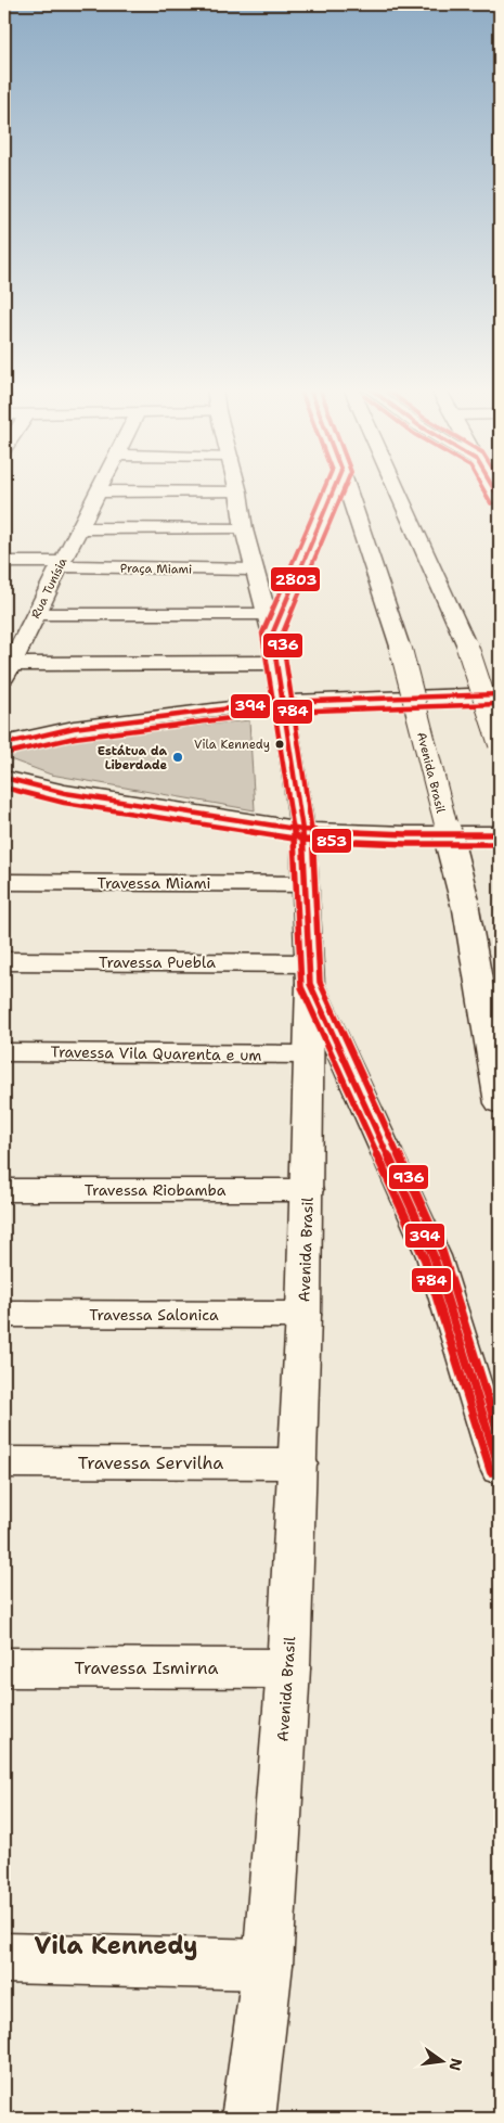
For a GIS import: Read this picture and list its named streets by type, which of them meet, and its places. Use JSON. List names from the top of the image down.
{
  "streets": {
    "main road": [
      "Praça Miami",
      "Rua Tunísia",
      "Avenida Brasil",
      "Travessa Miami",
      "Travessa Puebla",
      "Travessa Vila Quarenta e um",
      "Travessa Riobamba",
      "Travessa Salonica",
      "Travessa Servilha",
      "Travessa Ismirna"
    ]
  },
  "crossings": [
    ["Praça Miami", "Rua Tunísia"],
    ["Praça Miami", "Avenida Brasil"],
    ["Avenida Brasil", "Travessa Miami"],
    ["Avenida Brasil", "Travessa Puebla"],
    ["Avenida Brasil", "Travessa Vila Quarenta e um"],
    ["Avenida Brasil", "Travessa Riobamba"],
    ["Avenida Brasil", "Travessa Salonica"],
    ["Avenida Brasil", "Travessa Servilha"],
    ["Avenida Brasil", "Travessa Ismirna"]
  ],
  "districts": ["Vila Kennedy"],
  "places": ["Vila Kennedy", "Estátua da Liberdade"],
  "lines": [
    "transit line 936",
    "transit line 2803",
    "transit line 853",
    "transit line 394",
    "transit line 784"
  ],
  "north": "right"
}
